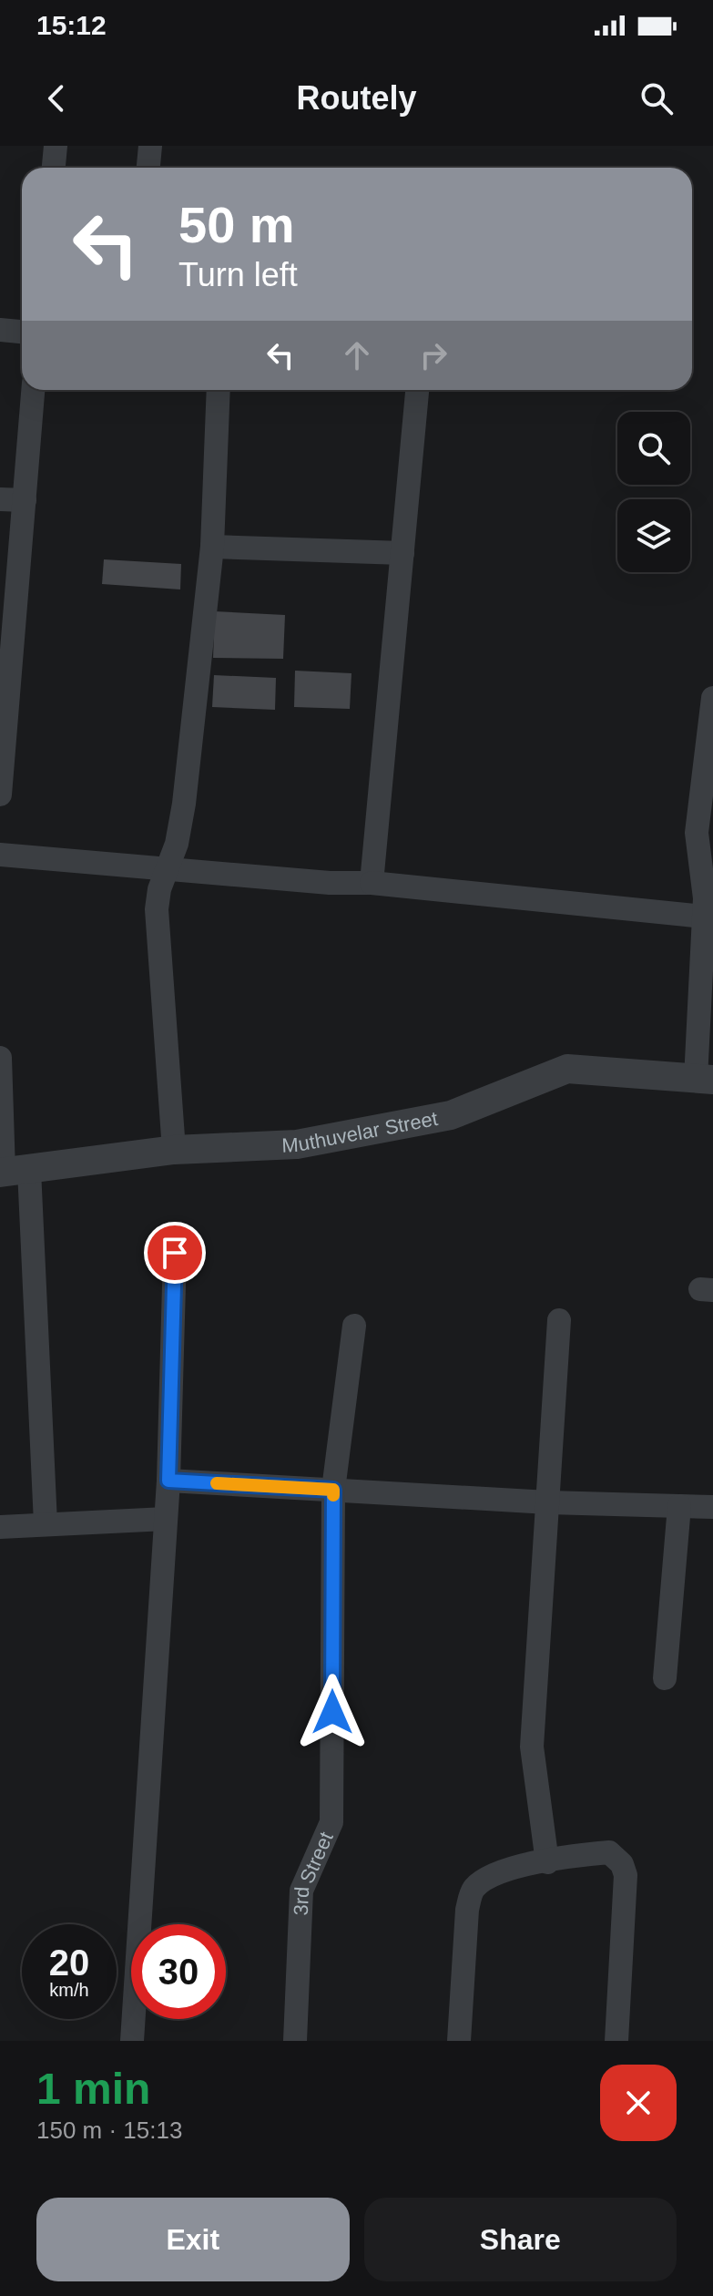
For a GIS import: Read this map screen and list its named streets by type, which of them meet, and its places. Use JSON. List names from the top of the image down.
{
  "streets": {
    "street": ["Muthuvelar Street", "3rd Street"]
  },
  "page": {
    "status": "15:12",
    "header": "Routely",
    "turn": ["50 m", "Turn left"],
    "speed": "20 km/h",
    "limit": "30",
    "heading": ["1 min", "150 m · 15:13"],
    "buttons": ["Exit", "Share"]
  }
}
